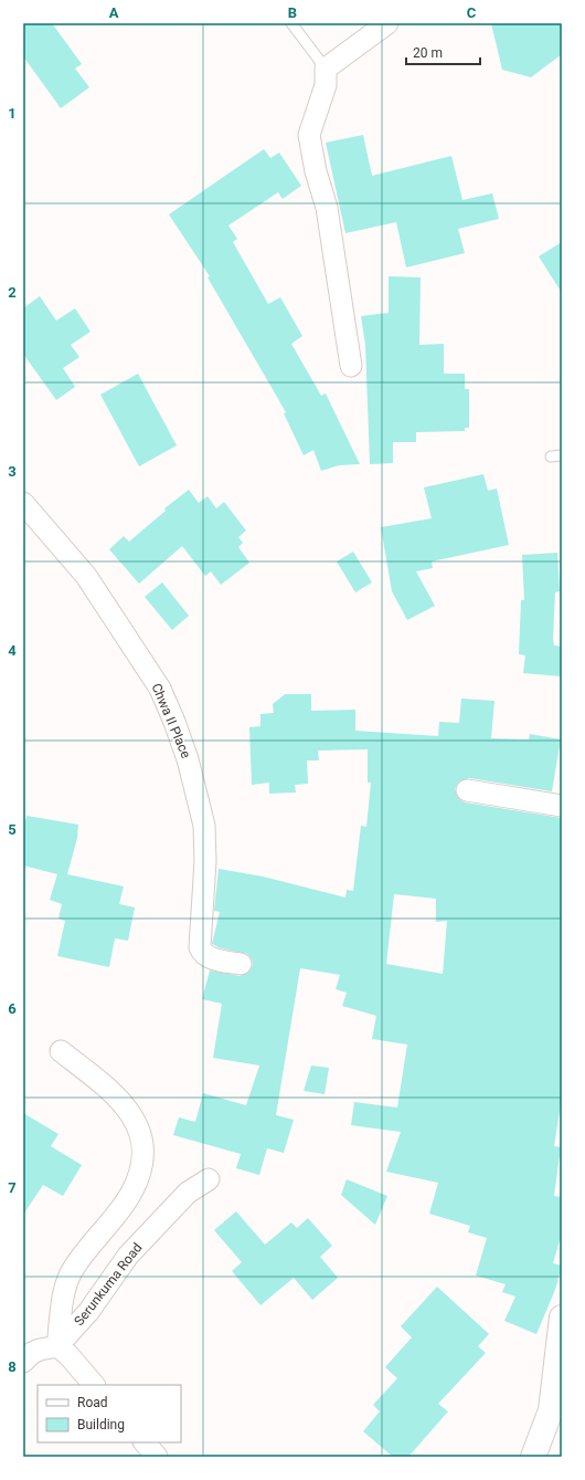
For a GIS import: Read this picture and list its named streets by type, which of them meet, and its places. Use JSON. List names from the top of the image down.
{
  "streets": {
    "street": ["Chwa II Place", "Serunkuma Road"]
  },
  "legend": ["Road", "Building"],
  "scale_bar": "20 m",
  "grid": {
    "columns": ["A", "B", "C"],
    "rows": [
      "1",
      "2",
      "3",
      "4",
      "5",
      "6",
      "7",
      "8"
    ]
  }
}
